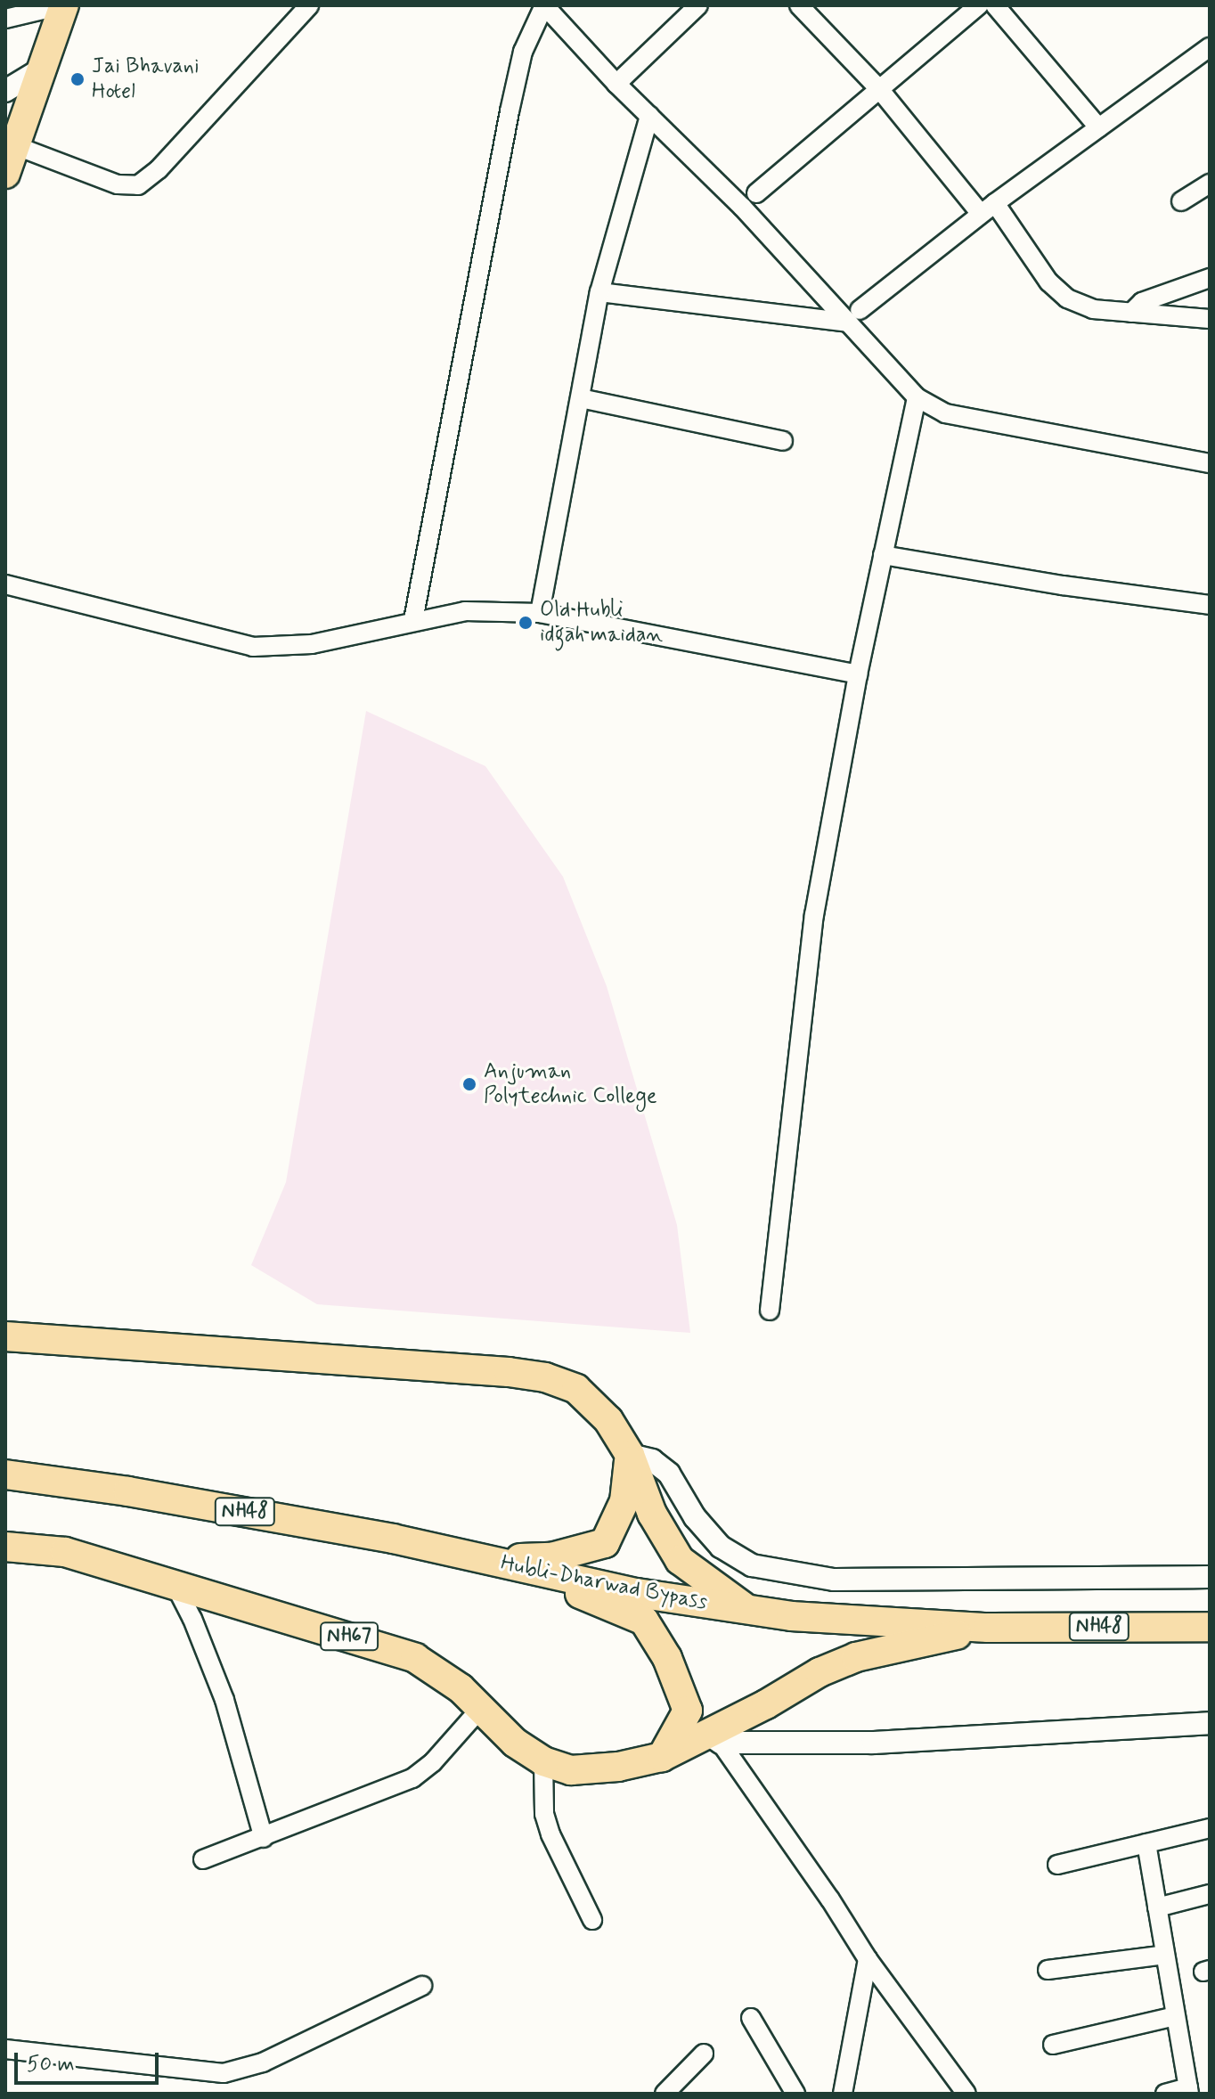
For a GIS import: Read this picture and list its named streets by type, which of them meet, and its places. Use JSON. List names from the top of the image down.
{
  "streets": {
    "highway": ["NH48", "Hubli-Dharwad Bypass", "NH67"]
  },
  "places": ["Jai Bhavani Hotel", "Old Hubli idgah maidan", "Anjuman Polytechnic College"],
  "scale_bar": "50 m"
}
